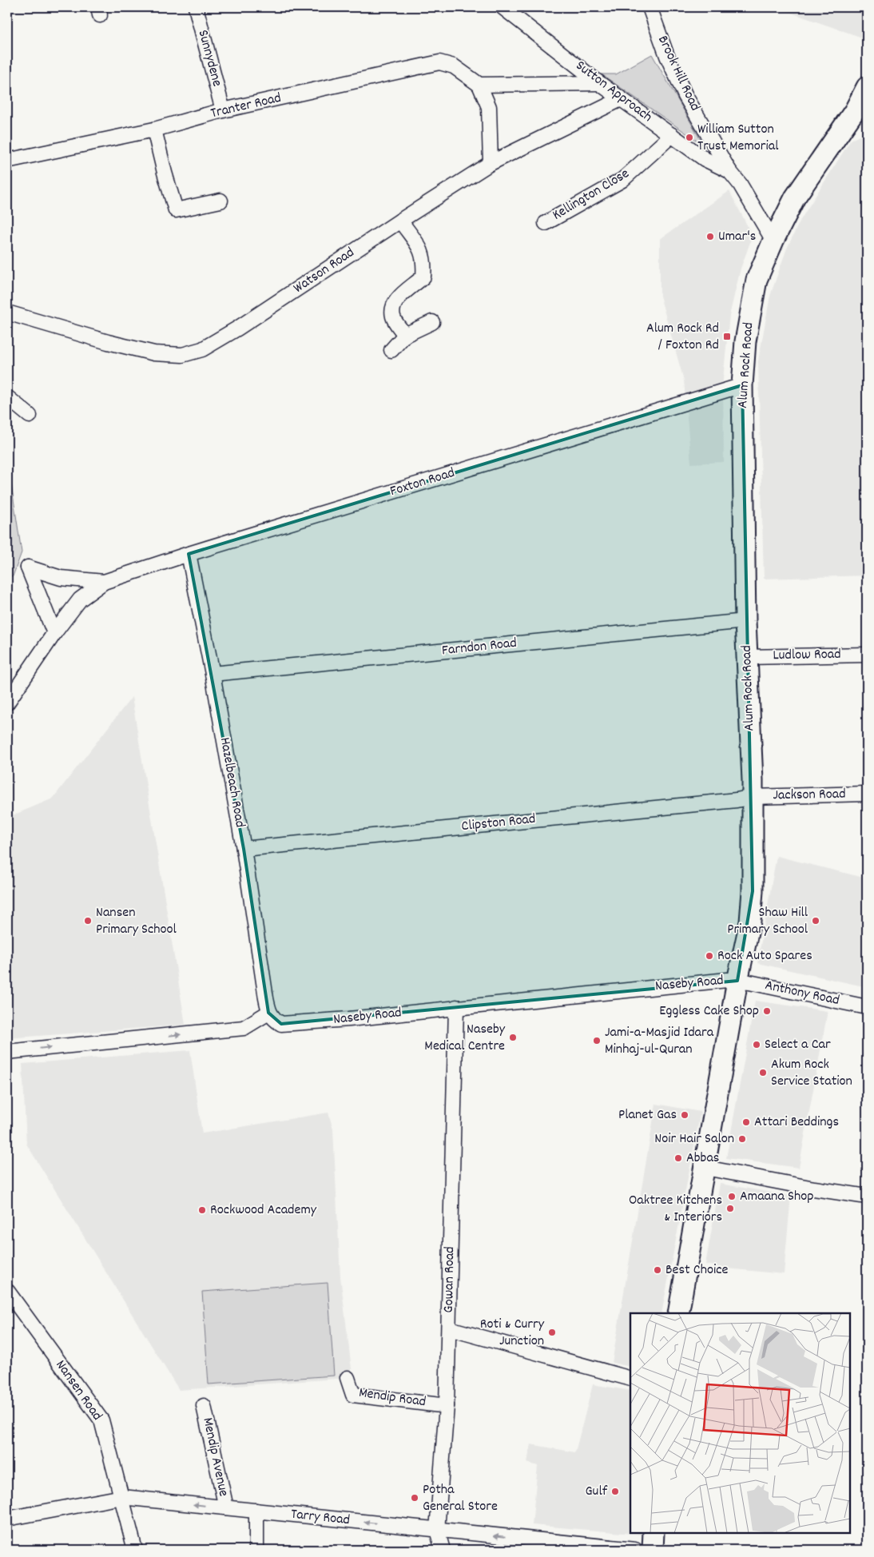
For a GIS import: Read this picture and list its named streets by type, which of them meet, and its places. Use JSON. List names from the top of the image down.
{
  "streets": {
    "street": [
      "Sunnydene",
      "Brook Hill Road",
      "Sutton Approach",
      "Tranter Road",
      "Kellington Close",
      "Watson Road",
      "Alum Rock Road",
      "Foxton Road",
      "Farndon Road",
      "Ludlow Road",
      "Hazelbeach Road",
      "Jackson Road",
      "Clipston Road",
      "Naseby Road",
      "Anthony Road",
      "Gowan Road",
      "Nansen Road",
      "Mendip Road",
      "Mendip Avenue",
      "Tarry Road"
    ]
  },
  "crossings": [
    ["Sunnydene", "Tranter Road"],
    ["Brook Hill Road", "Sutton Approach"],
    ["Brook Hill Road", "Alum Rock Road"],
    ["Sutton Approach", "Kellington Close"],
    ["Sutton Approach", "Watson Road"],
    ["Alum Rock Road", "Foxton Road"],
    ["Alum Rock Road", "Farndon Road"],
    ["Alum Rock Road", "Ludlow Road"],
    ["Alum Rock Road", "Jackson Road"],
    ["Alum Rock Road", "Clipston Road"],
    ["Alum Rock Road", "Naseby Road"],
    ["Alum Rock Road", "Anthony Road"],
    ["Foxton Road", "Hazelbeach Road"],
    ["Farndon Road", "Hazelbeach Road"],
    ["Hazelbeach Road", "Clipston Road"],
    ["Hazelbeach Road", "Naseby Road"],
    ["Jackson Road", "Clipston Road"],
    ["Naseby Road", "Anthony Road"],
    ["Naseby Road", "Gowan Road"],
    ["Gowan Road", "Mendip Road"],
    ["Gowan Road", "Tarry Road"],
    ["Nansen Road", "Tarry Road"],
    ["Mendip Avenue", "Tarry Road"]
  ],
  "one_way": ["Tarry Road"],
  "places": {
    "other": [
      "William Sutton Trust Memorial",
      "Umar's",
      "Nansen Primary School",
      "Shaw Hill Primary School",
      "Rock Auto Spares",
      "Eggless Cake Shop",
      "Naseby Medical Centre",
      "Jami-a-Masjid Idara Minhaj-ul-Quran",
      "Select a Car",
      "Akum Rock Service Station",
      "Planet Gas",
      "Attari Beddings",
      "Noir Hair Salon",
      "Abbas",
      "Amaana Shop",
      "Oaktree Kitchens & Interiors",
      "Rockwood Academy",
      "Best Choice",
      "Roti & Curry Junction",
      "Gulf",
      "Potha General Store"
    ],
    "transit": ["Alum Rock Rd / Foxton Rd"]
  }
}
